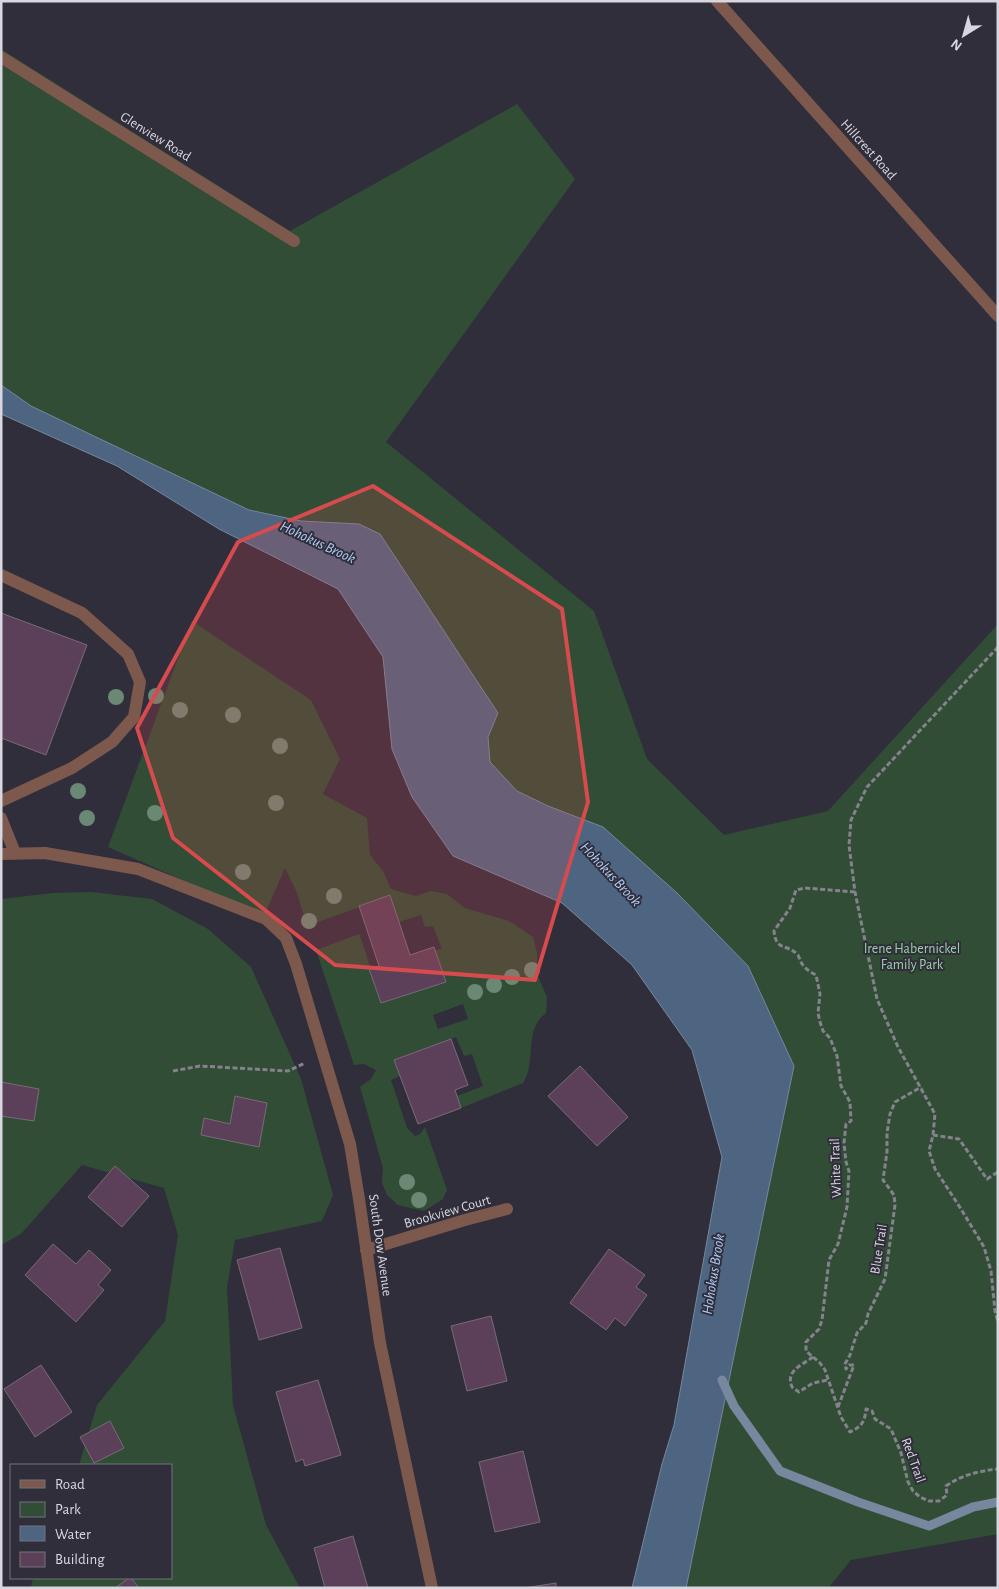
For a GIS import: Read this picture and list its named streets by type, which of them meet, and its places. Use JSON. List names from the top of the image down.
{
  "streets": {
    "street": [
      "Glenview Road",
      "Hillcrest Road",
      "Brookview Court",
      "South Dow Avenue"
    ],
    "path": ["White Trail", "Blue Trail", "Red Trail"]
  },
  "crossings": [
    ["White Trail", "Blue Trail"],
    ["White Trail", "Red Trail"],
    ["Brookview Court", "South Dow Avenue"]
  ],
  "water": ["Hohokus Brook"],
  "parks": ["Irene Habernickel Family Park"],
  "legend": [
    "Road",
    "Park",
    "Water",
    "Building"
  ],
  "north": "bottom left"
}
